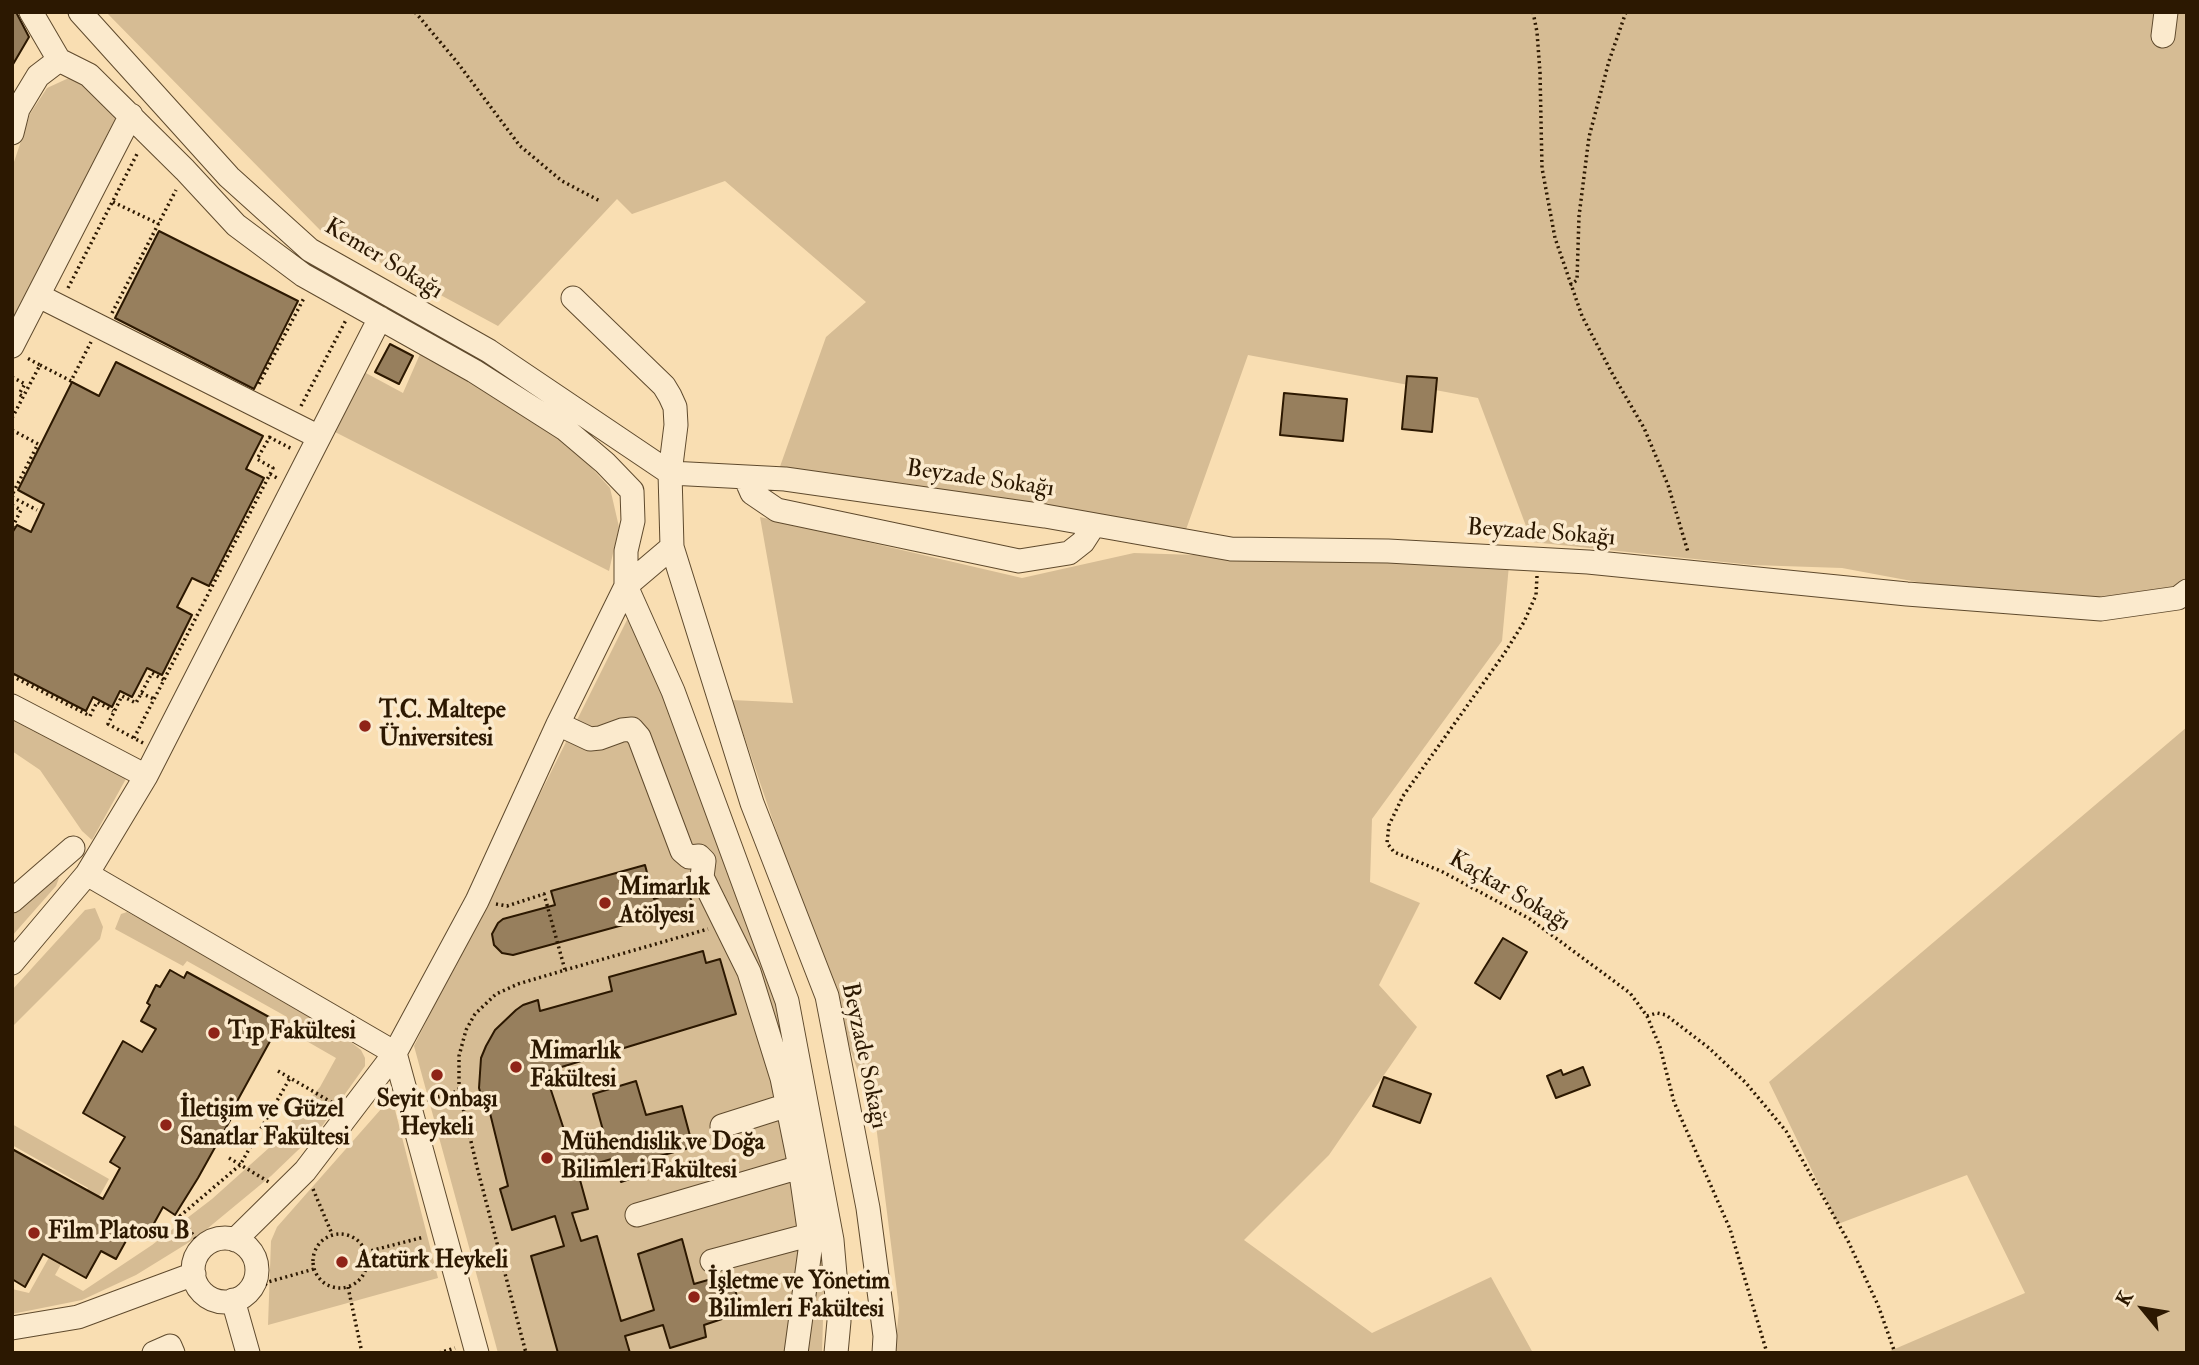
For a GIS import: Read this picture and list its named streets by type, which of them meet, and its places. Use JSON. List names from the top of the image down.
{
  "streets": {
    "street": ["Kemer Sokağı", "Beyzade Sokağı"],
    "path": ["Kaçkar Sokağı"]
  },
  "crossings": [
    ["Kemer Sokağı", "Beyzade Sokağı"],
    ["Beyzade Sokağı", "Kaçkar Sokağı"]
  ],
  "places": [
    "T.C. Maltepe Üniversitesi",
    "Mimarlık Atölyesi",
    "Tıp Fakültesi",
    "Mimarlık Fakültesi",
    "Seyit Onbaşı Heykeli",
    "İletişim ve Güzel Sanatlar Fakültesi",
    "Mühendislik ve Doğa Bilimleri Fakültesi",
    "Film Platosu B",
    "Atatürk Heykeli",
    "İşletme ve Yönetim Bilimleri Fakültesi"
  ],
  "north": "top left"
}
